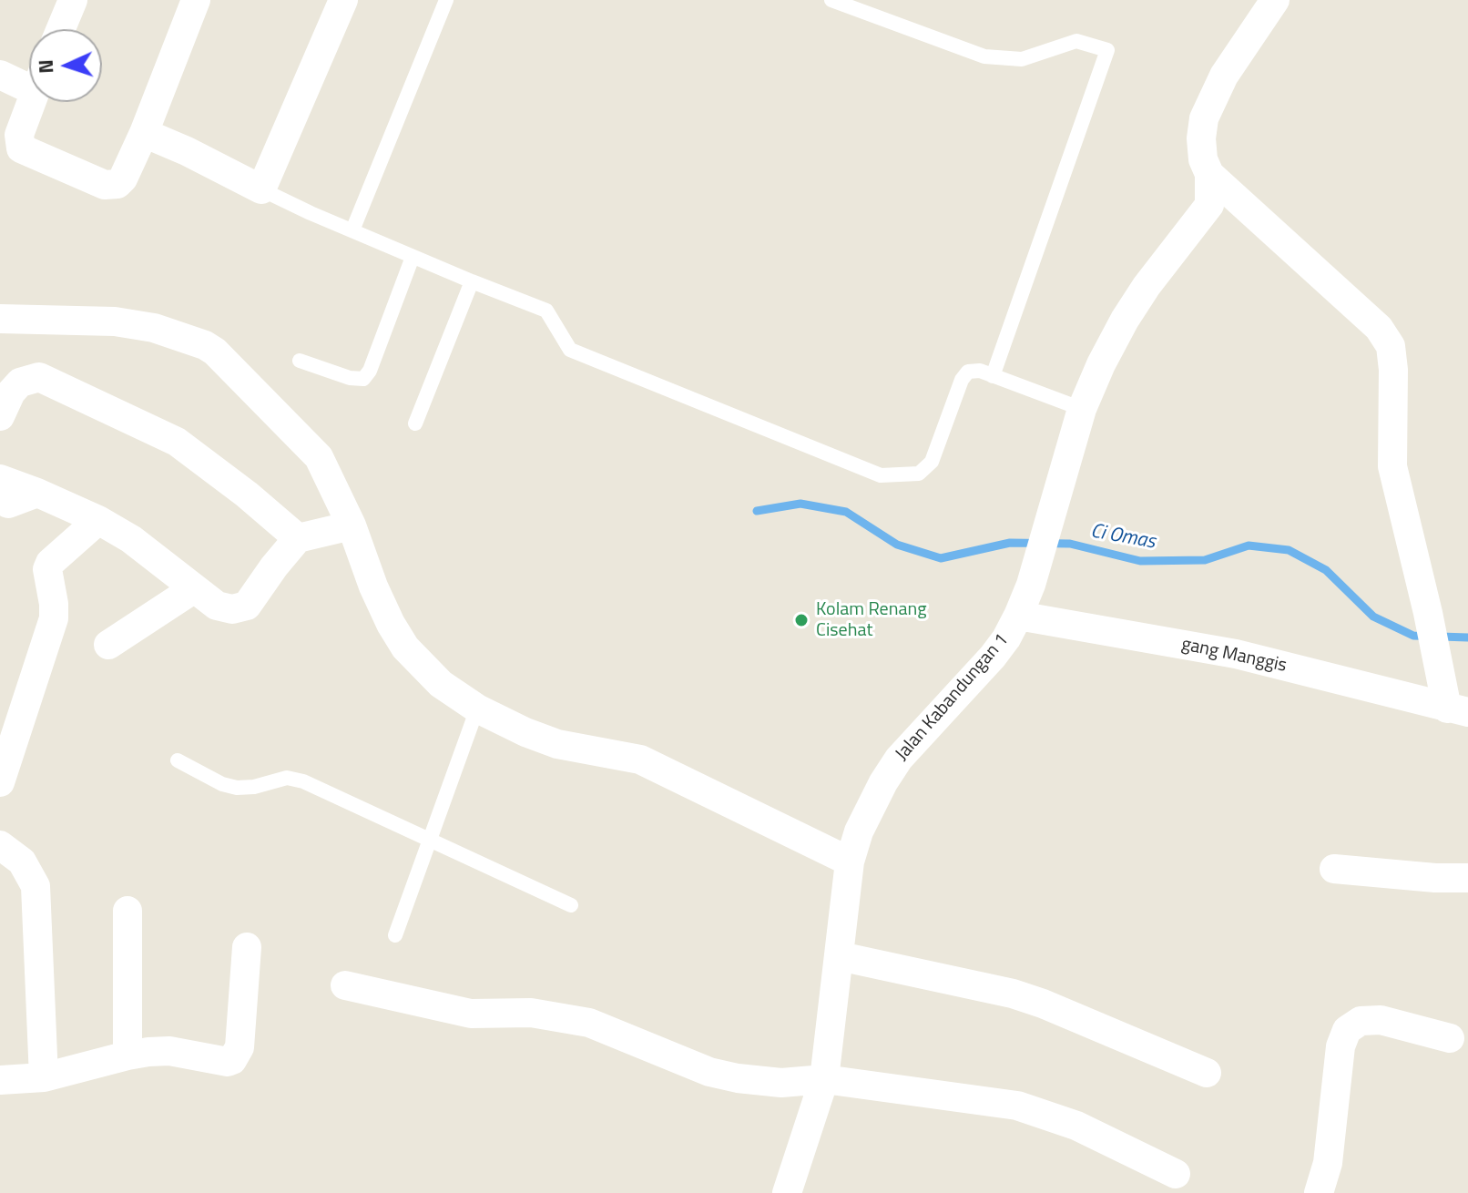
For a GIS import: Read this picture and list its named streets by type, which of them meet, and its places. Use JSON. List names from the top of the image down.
{
  "streets": {
    "street": ["gang Manggis", "Jalan Kabandungan 1"]
  },
  "crossings": [
    ["gang Manggis", "Jalan Kabandungan 1"]
  ],
  "water": ["Ci Omas"],
  "places": ["Kolam Renang Cisehat"],
  "north": "left"
}
